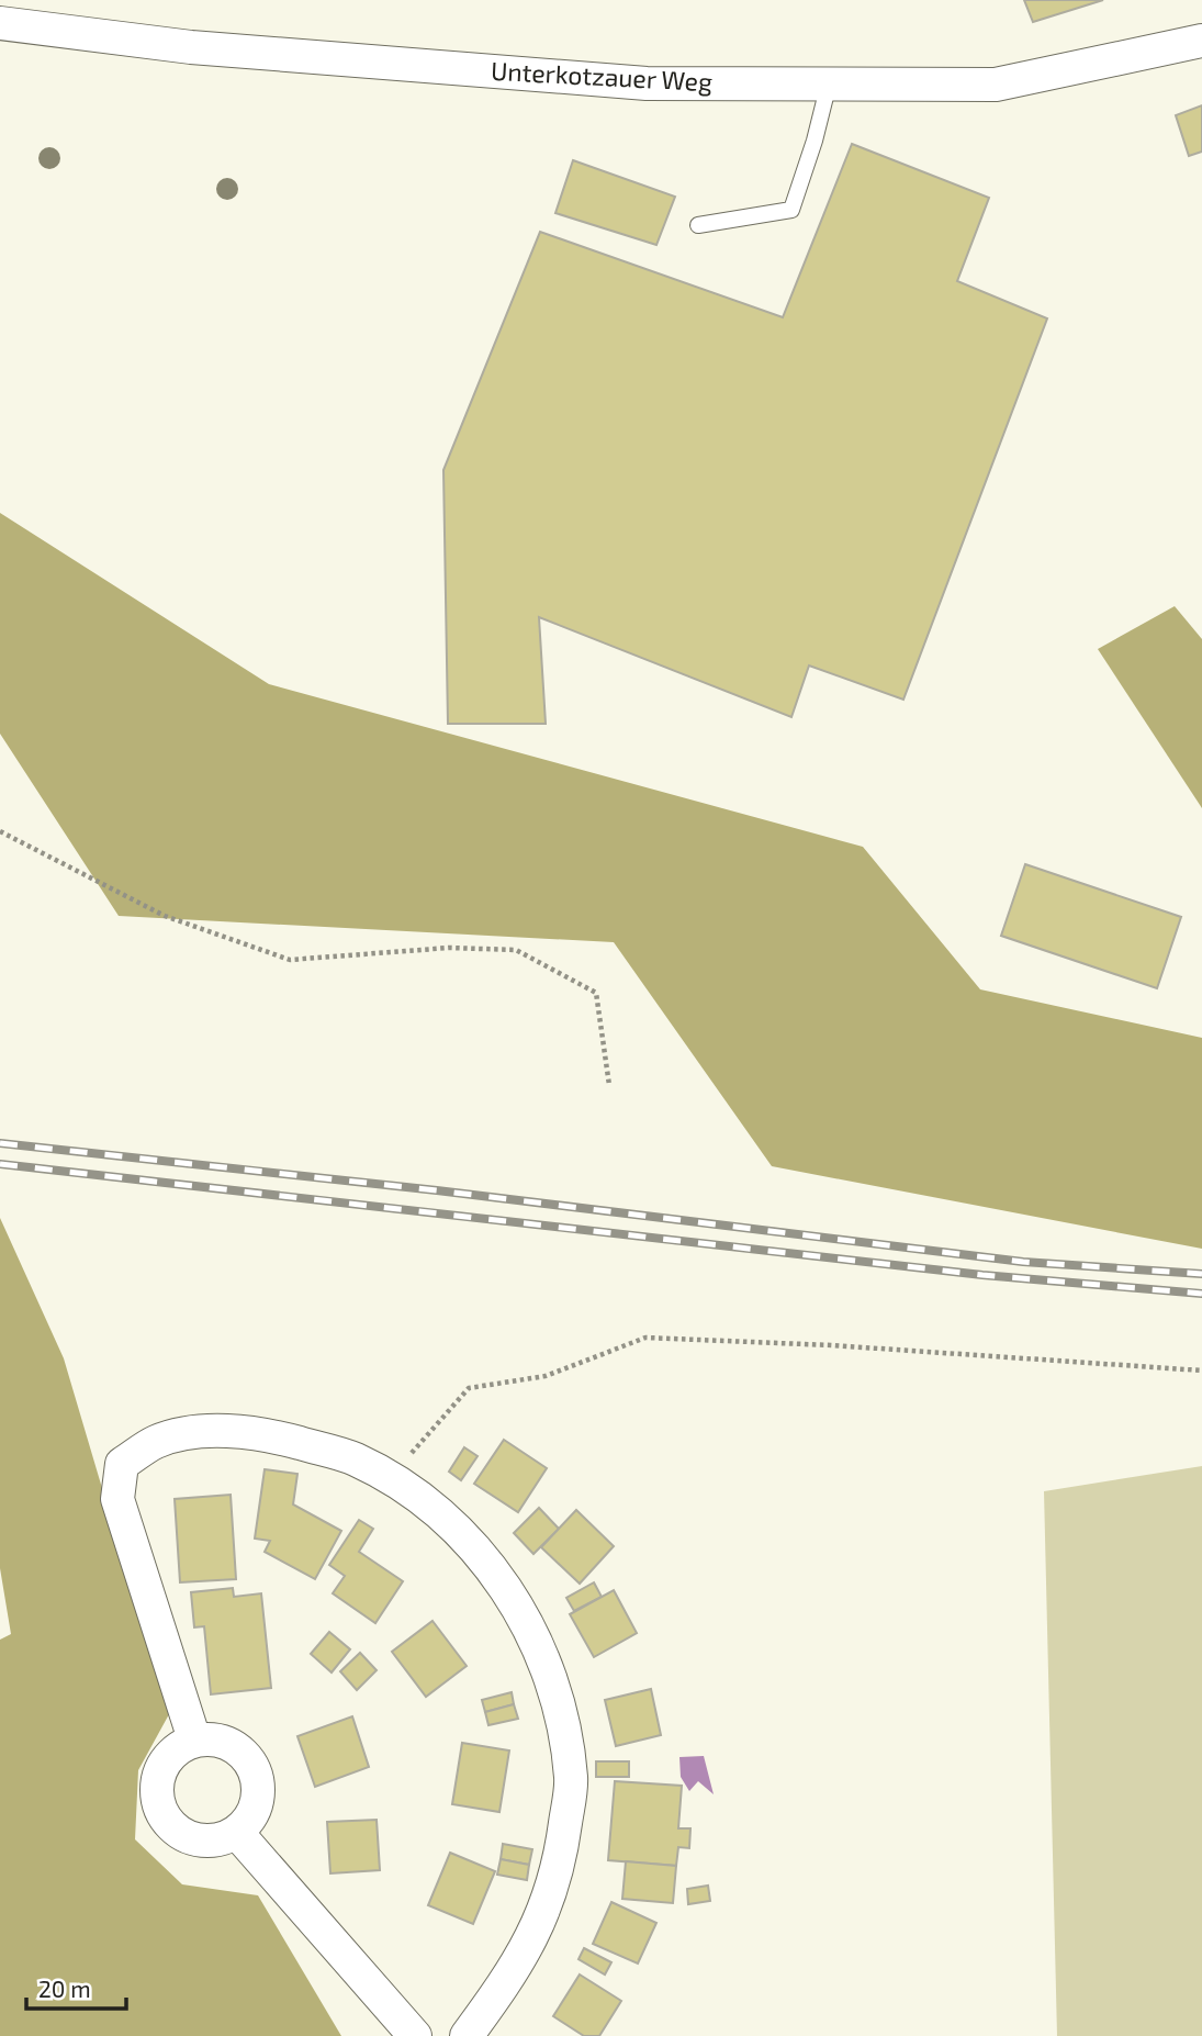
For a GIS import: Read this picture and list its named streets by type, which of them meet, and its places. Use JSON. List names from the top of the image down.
{
  "streets": {
    "street": ["Unterkotzauer Weg"]
  },
  "scale_bar": "20 m"
}
